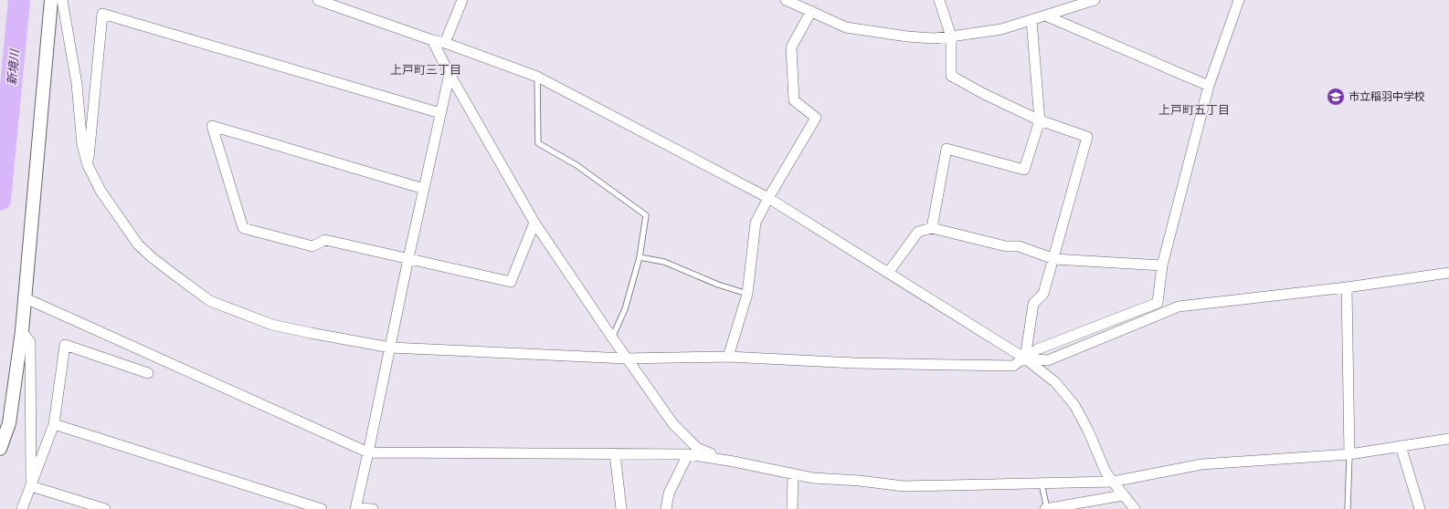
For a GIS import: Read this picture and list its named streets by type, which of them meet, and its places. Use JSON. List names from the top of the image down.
{
  "districts": ["上戸町三丁目", "上戸町五丁目"],
  "water": ["新境川"],
  "places": {
    "school or university": ["市立稲羽中学校"]
  }
}
